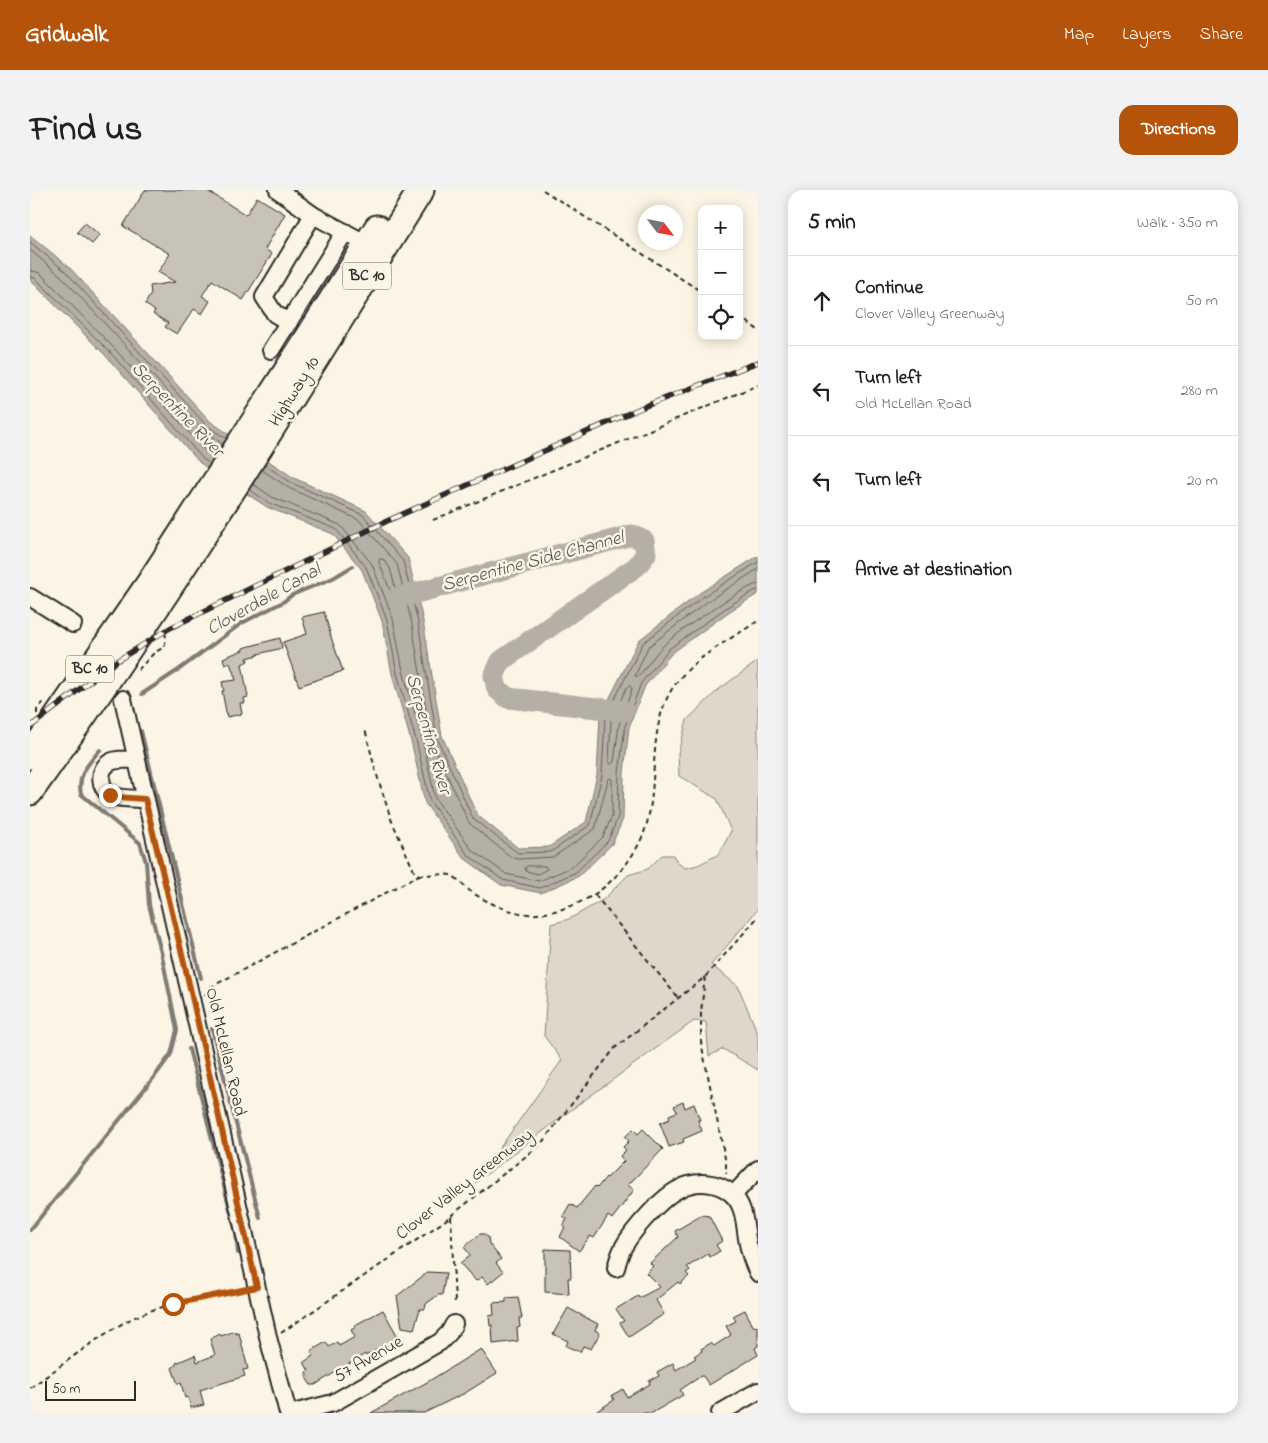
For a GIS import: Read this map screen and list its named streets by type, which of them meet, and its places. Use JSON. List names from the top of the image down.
{
  "streets": {
    "highway": ["BC 10", "Highway 10"],
    "street": ["Old McLellan Road", "57 Avenue"],
    "path": ["Clover Valley Greenway"]
  },
  "crossings": [
    ["BC 10", "Highway 10"],
    ["Old McLellan Road", "Clover Valley Greenway"]
  ],
  "water": ["Serpentine River", "Serpentine Side Channel", "Cloverdale Canal"],
  "scale_bar": "50 m",
  "north": "bottom right",
  "page": {
    "header": "Gridwalk",
    "nav": ["Map", "Layers", "Share"],
    "title": "Find us",
    "buttons": "Directions",
    "heading": ["5 min", "Walk · 350 m"],
    "map_buttons": ["+", "−"],
    "list": [
      ["Continue", "Clover Valley Greenway", "50 m"],
      ["Turn left", "Old McLellan Road", "280 m"],
      ["Turn left", "20 m"],
      "Arrive at destination"
    ],
    "scale": "50 m"
  }
}
